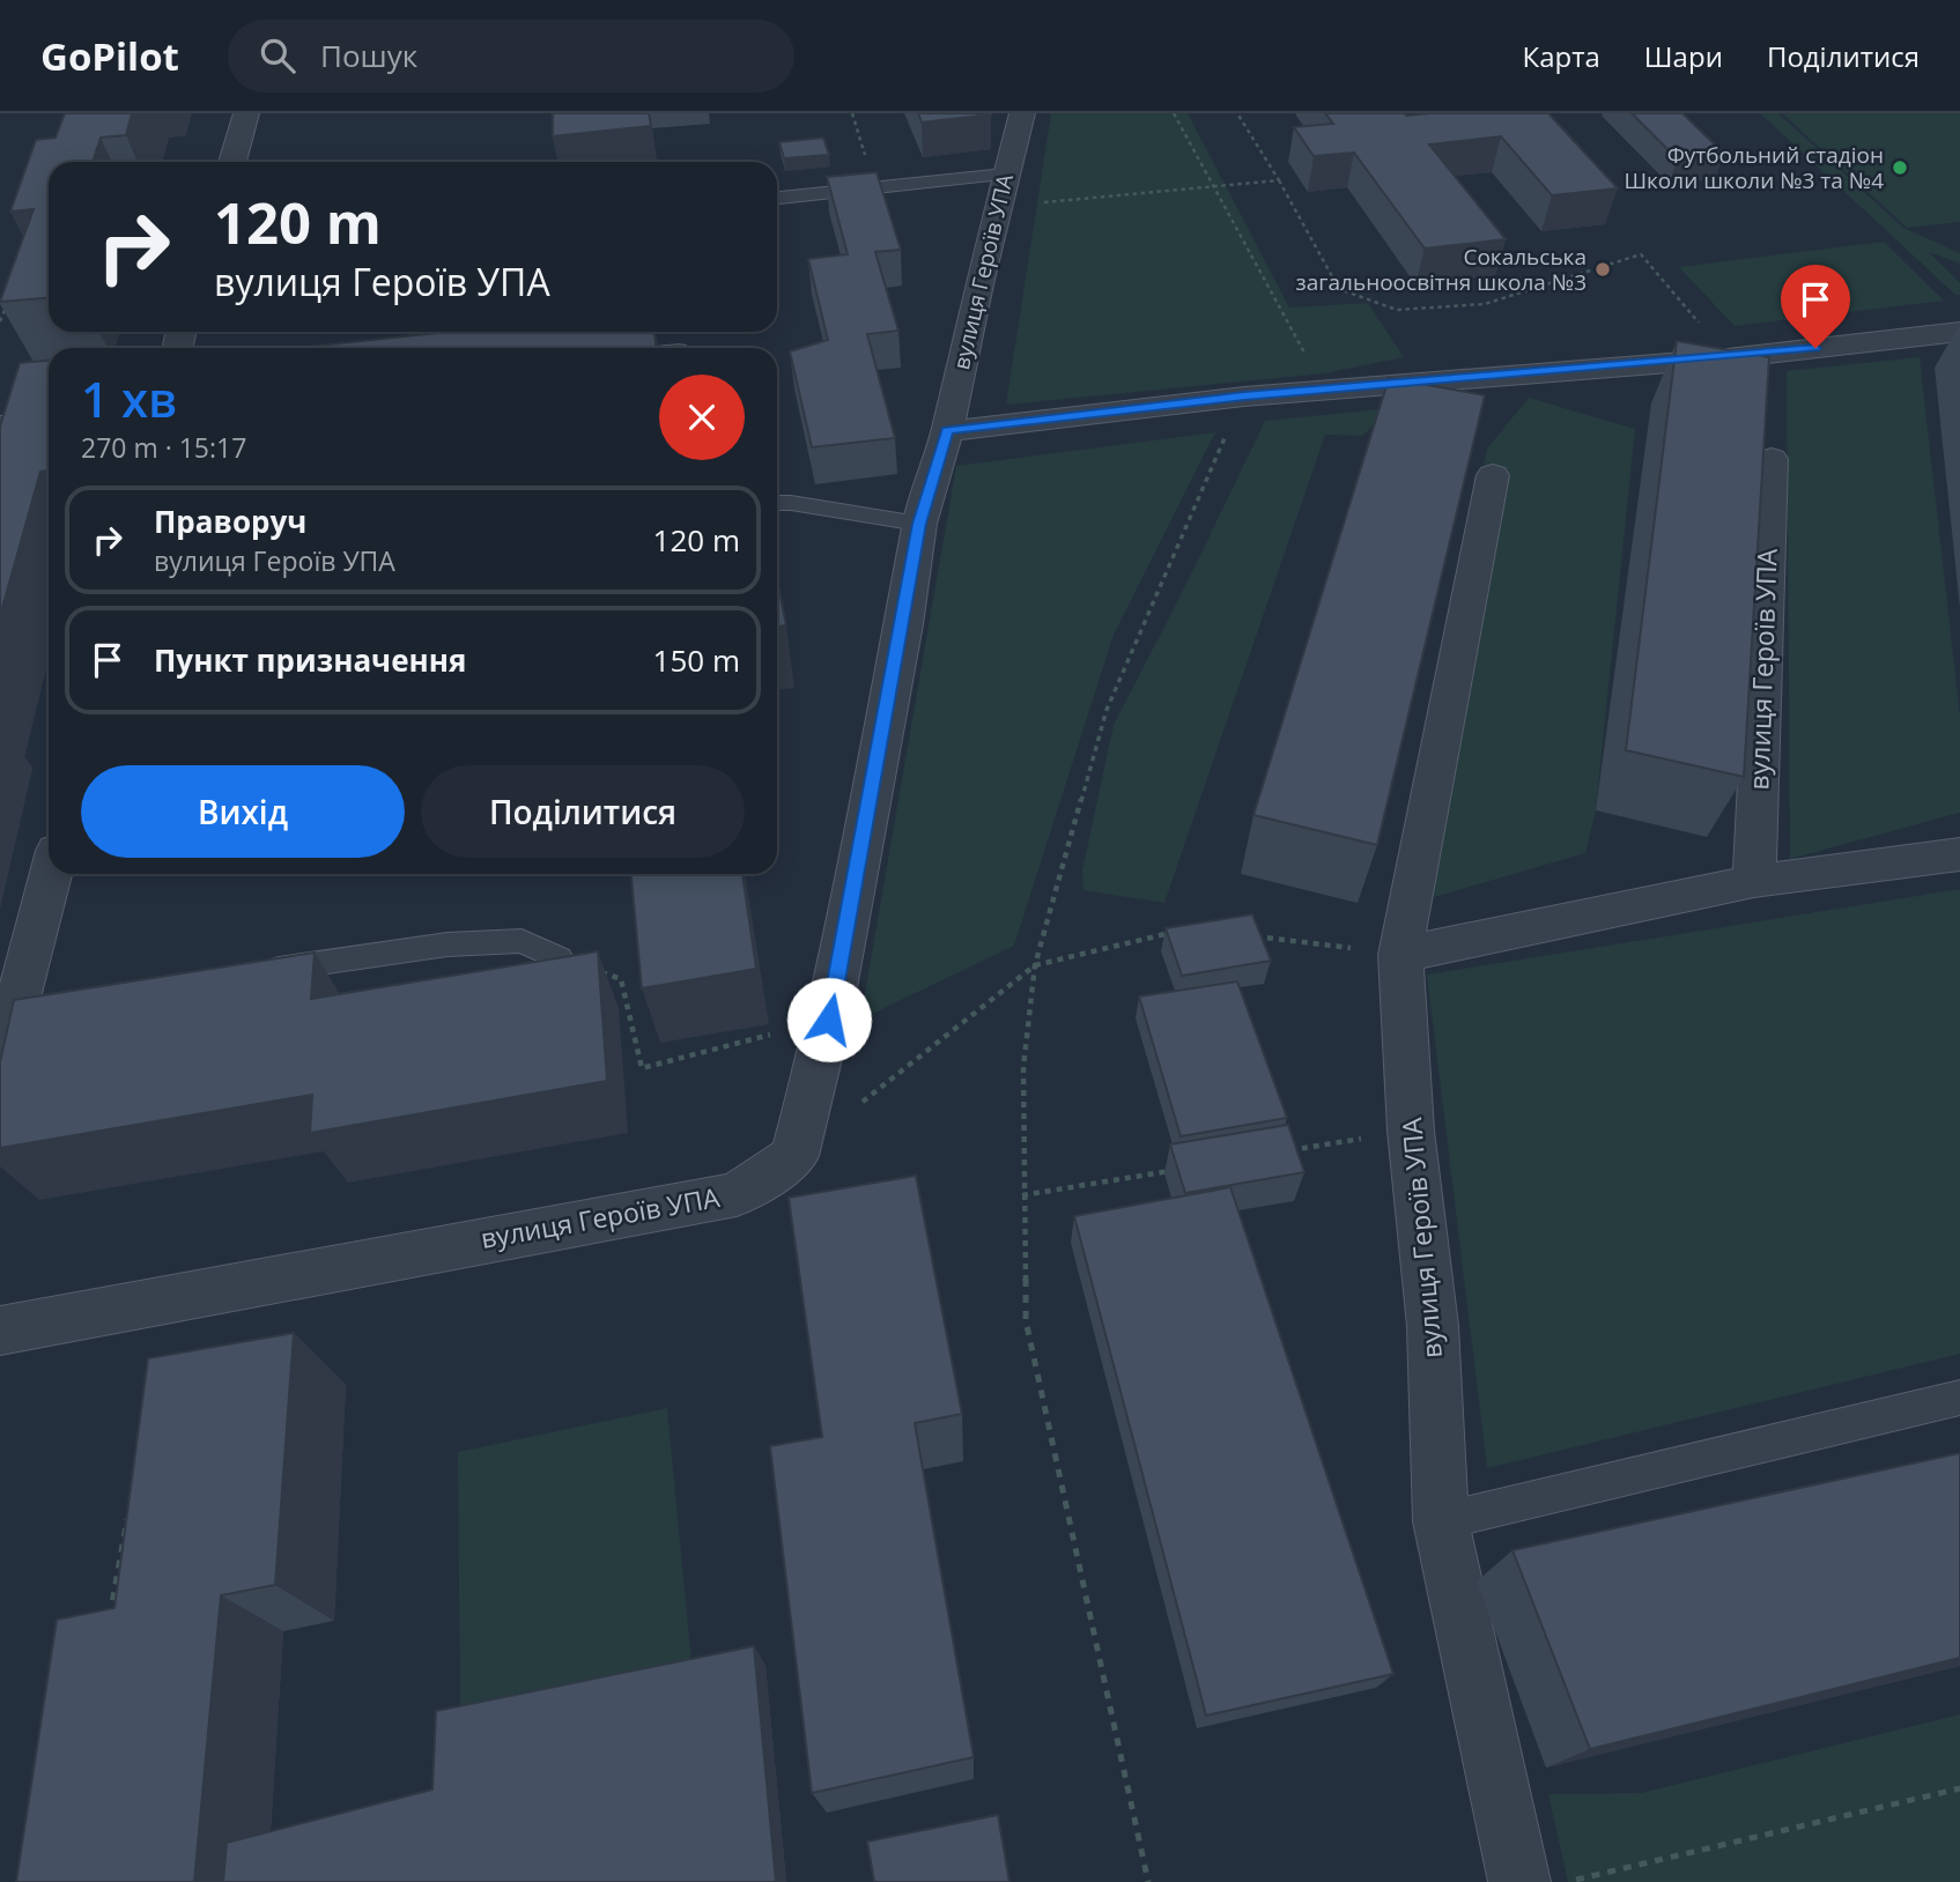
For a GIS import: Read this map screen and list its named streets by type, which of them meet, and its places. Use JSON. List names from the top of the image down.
{
  "streets": {
    "street": ["вулиця Героїв УПА"]
  },
  "places": ["Футбольний стадіон Школи школи №3 та №4", "Сокальська загальноосвітня школа №3"],
  "page": {
    "header": "GoPilot",
    "search": "Пошук",
    "nav": ["Карта", "Шари", "Поділитися"],
    "turn": ["120 m", "вулиця Героїв УПА"],
    "heading": ["1 хв", "270 m · 15:17"],
    "list": [
      {
        "name": "Праворуч",
        "note": "вулиця Героїв УПА",
        "value": "120 m"
      },
      {
        "name": "Пункт призначення",
        "value": "150 m"
      }
    ],
    "buttons": ["Вихід", "Поділитися"]
  }
}
